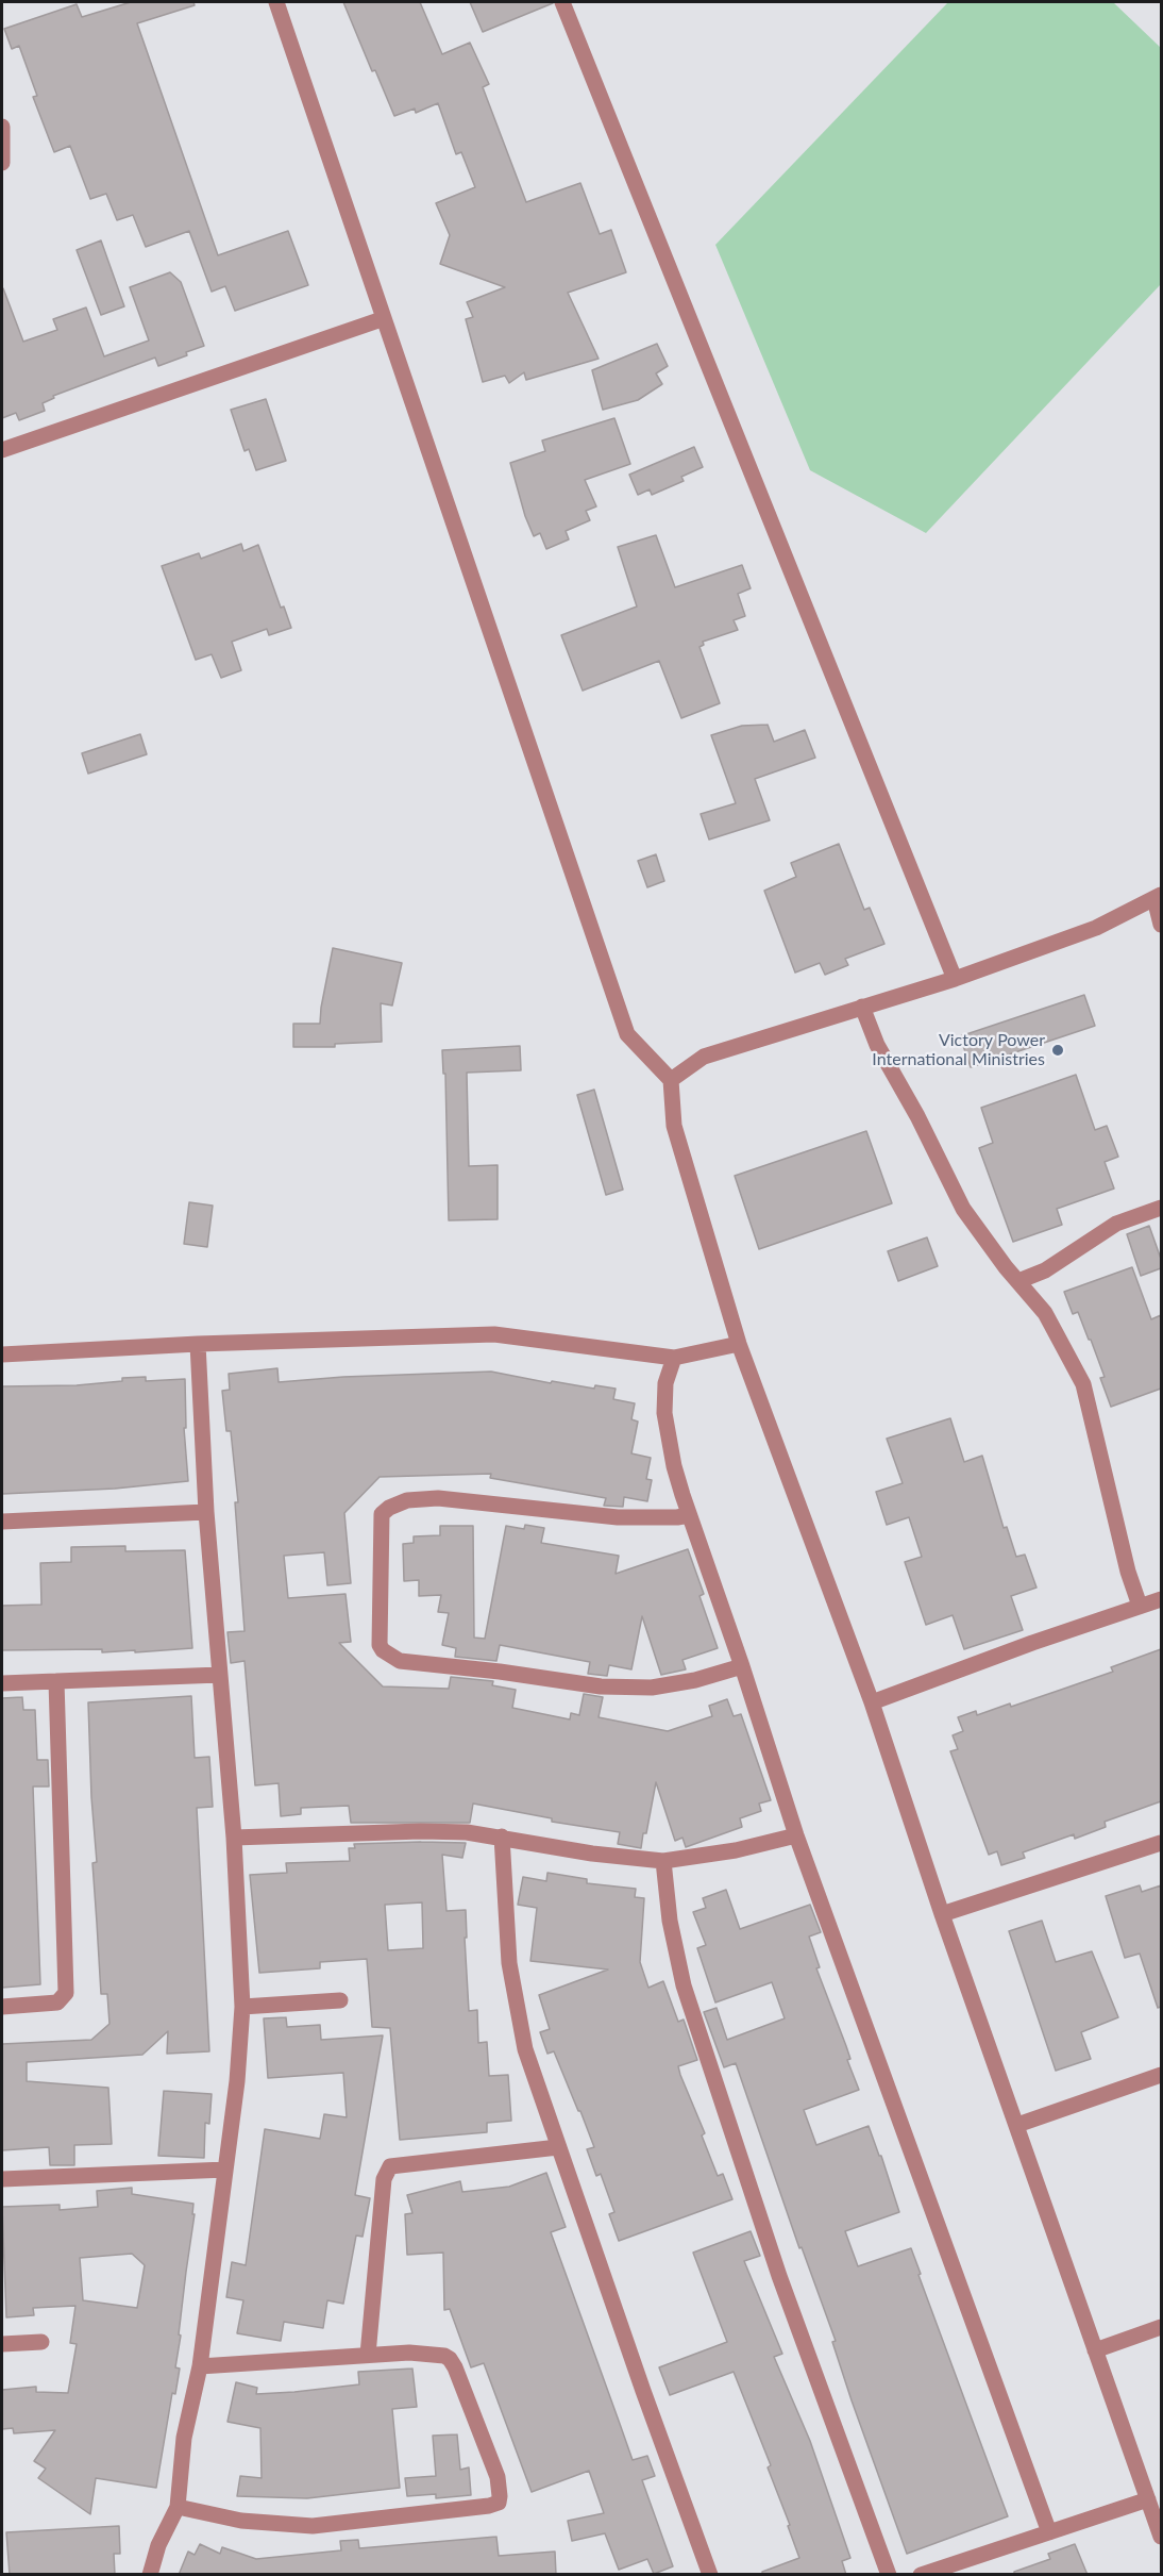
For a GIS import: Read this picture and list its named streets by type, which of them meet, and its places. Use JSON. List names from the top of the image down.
{
  "places": ["Victory Power International Ministries"]
}
